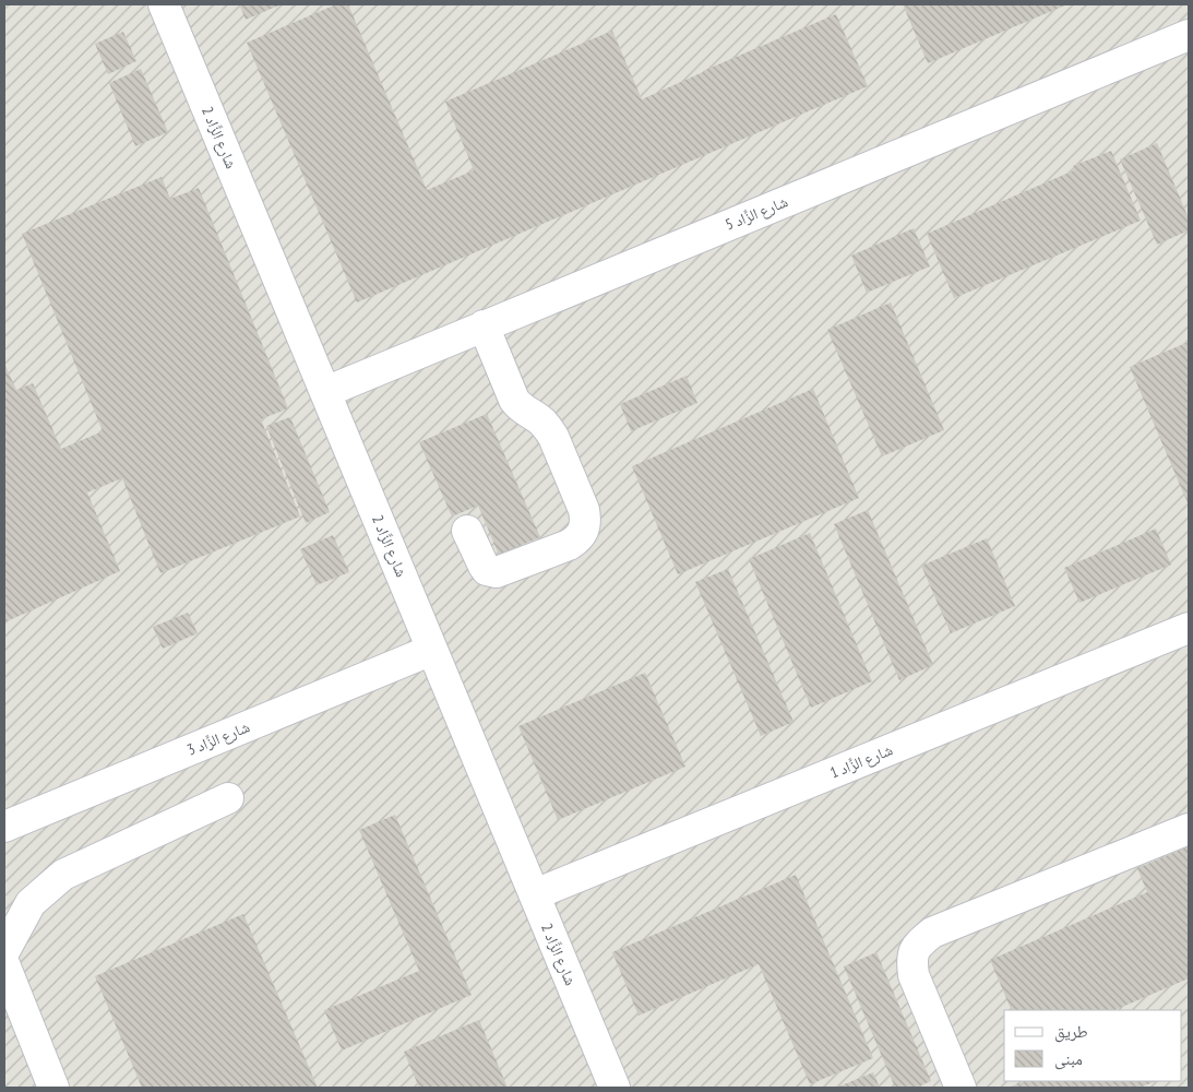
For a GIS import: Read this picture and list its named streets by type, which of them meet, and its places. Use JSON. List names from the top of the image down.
{
  "streets": {
    "street": [
      "شارع الزَّاد 2",
      "شارع الزَّاد 5",
      "شارع الزَّاد 3",
      "شارع الزَّاد 1"
    ]
  },
  "crossings": [
    ["شارع الزَّاد 2", "شارع الزَّاد 5"],
    ["شارع الزَّاد 2", "شارع الزَّاد 3"],
    ["شارع الزَّاد 2", "شارع الزَّاد 1"]
  ],
  "legend": ["طريق", "مبنى"]
}
